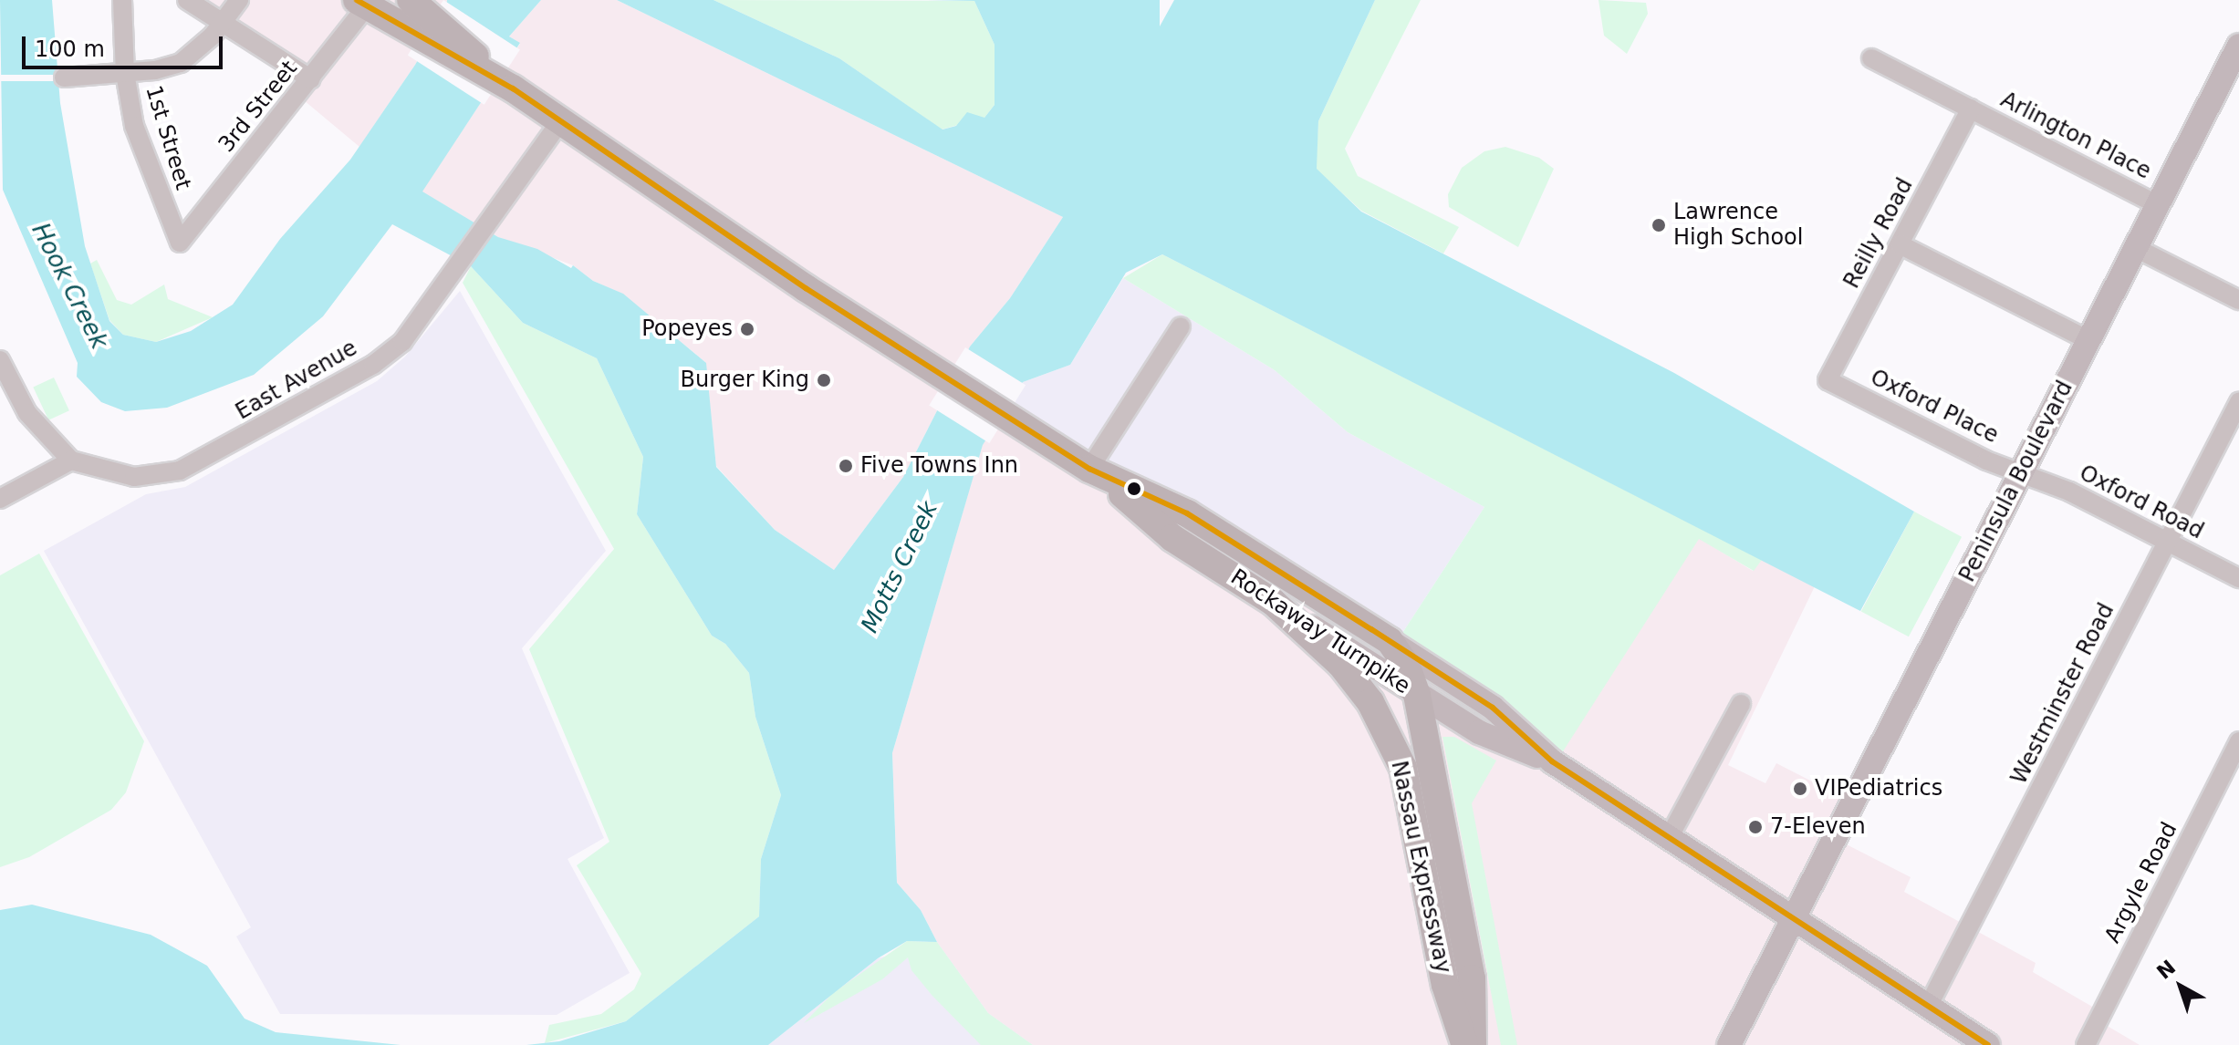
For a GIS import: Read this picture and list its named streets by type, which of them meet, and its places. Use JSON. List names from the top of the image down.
{
  "streets": {
    "highway": ["Rockaway Turnpike", "Nassau Expressway"],
    "main road": ["Peninsula Boulevard"],
    "street": [
      "3rd Street",
      "Arlington Place",
      "1st Street",
      "Reilly Road",
      "East Avenue",
      "Oxford Place",
      "Oxford Road",
      "Westminster Road",
      "Argyle Road"
    ]
  },
  "crossings": [
    ["3rd Street", "1st Street"],
    ["Arlington Place", "Reilly Road"],
    ["Arlington Place", "Peninsula Boulevard"],
    ["Reilly Road", "Oxford Place"],
    ["East Avenue", "Rockaway Turnpike"],
    ["Oxford Place", "Peninsula Boulevard"],
    ["Oxford Place", "Oxford Road"],
    ["Peninsula Boulevard", "Oxford Road"],
    ["Peninsula Boulevard", "Rockaway Turnpike"],
    ["Oxford Road", "Westminster Road"],
    ["Rockaway Turnpike", "Westminster Road"],
    ["Rockaway Turnpike", "Nassau Expressway"]
  ],
  "water": ["Hook Creek", "Motts Creek"],
  "places": [
    "Lawrence High School",
    "Popeyes",
    "Burger King",
    "Five Towns Inn",
    "VIPediatrics",
    "7-Eleven"
  ],
  "scale_bar": "100 m",
  "north": "top left"
}
